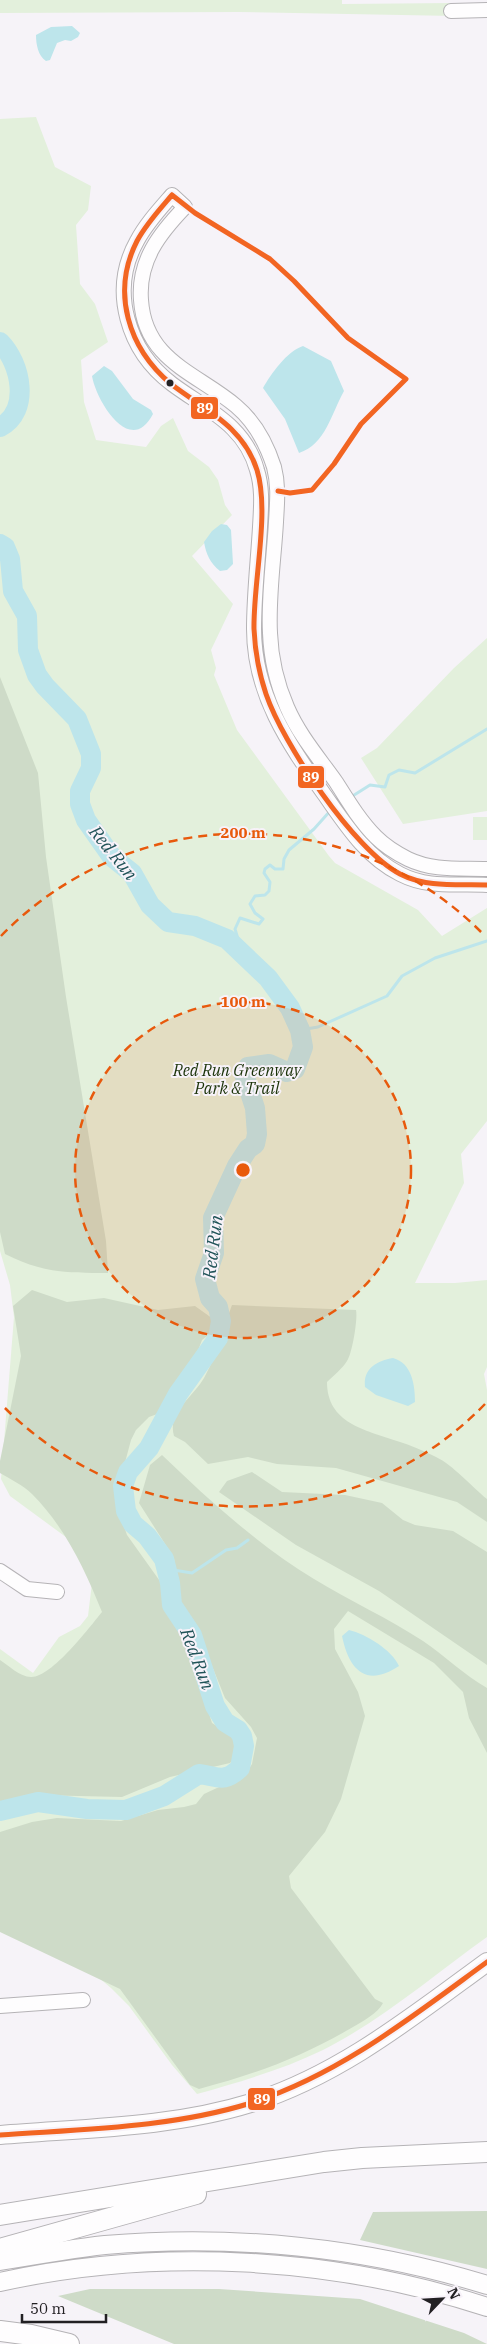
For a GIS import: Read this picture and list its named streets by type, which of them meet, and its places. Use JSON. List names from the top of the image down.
{
  "water": ["Red Run"],
  "parks": ["Red Run Greenway Park & Trail"],
  "lines": ["transit line 89"],
  "scale_bar": "50 m",
  "north": "top right",
  "rings": ["200 m", "100 m"]
}
